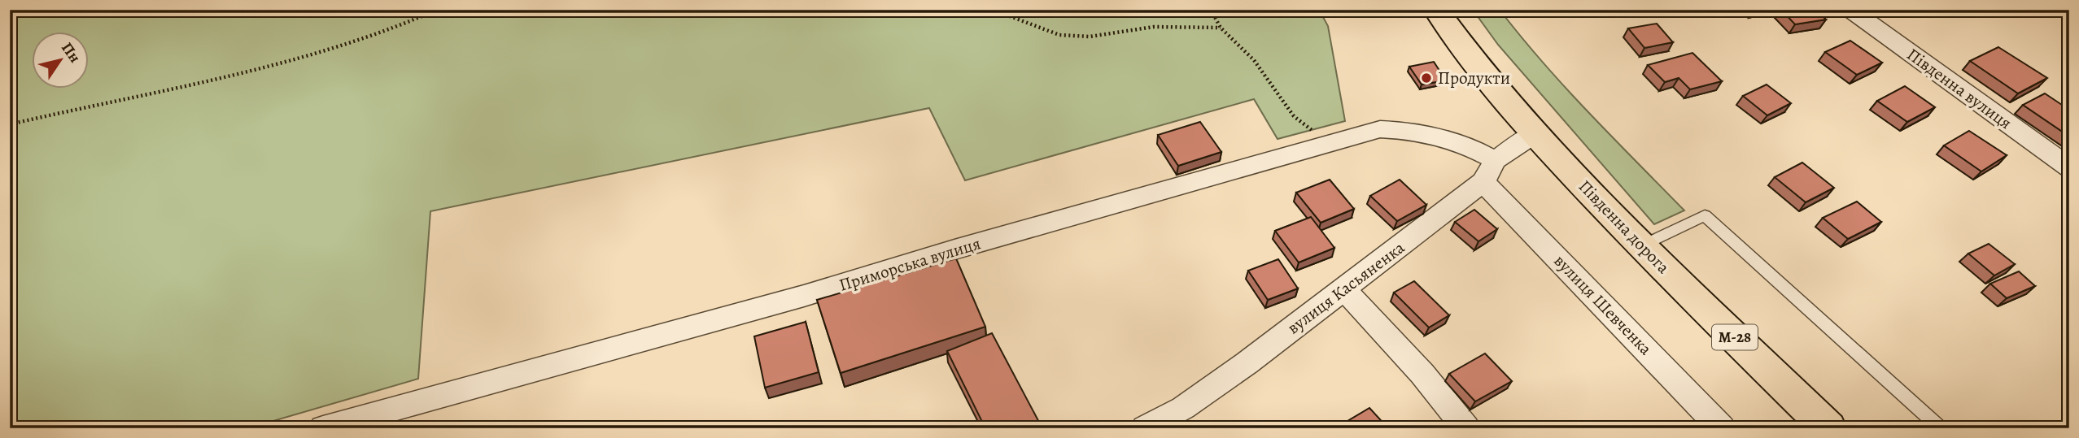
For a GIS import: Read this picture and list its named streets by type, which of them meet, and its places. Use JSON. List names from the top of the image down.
{
  "streets": {
    "highway": ["Південна дорога", "М-28"],
    "street": [
      "Південна вулиця",
      "Приморська вулиця",
      "вулиця Касьяненка",
      "вулиця Шевченка"
    ]
  },
  "crossings": [
    ["Південна дорога", "вулиця Касьяненка"],
    ["Приморська вулиця", "вулиця Касьяненка"],
    ["Приморська вулиця", "вулиця Шевченка"],
    ["вулиця Касьяненка", "вулиця Шевченка"]
  ],
  "places": ["Продукти"],
  "north": "top right"
}
